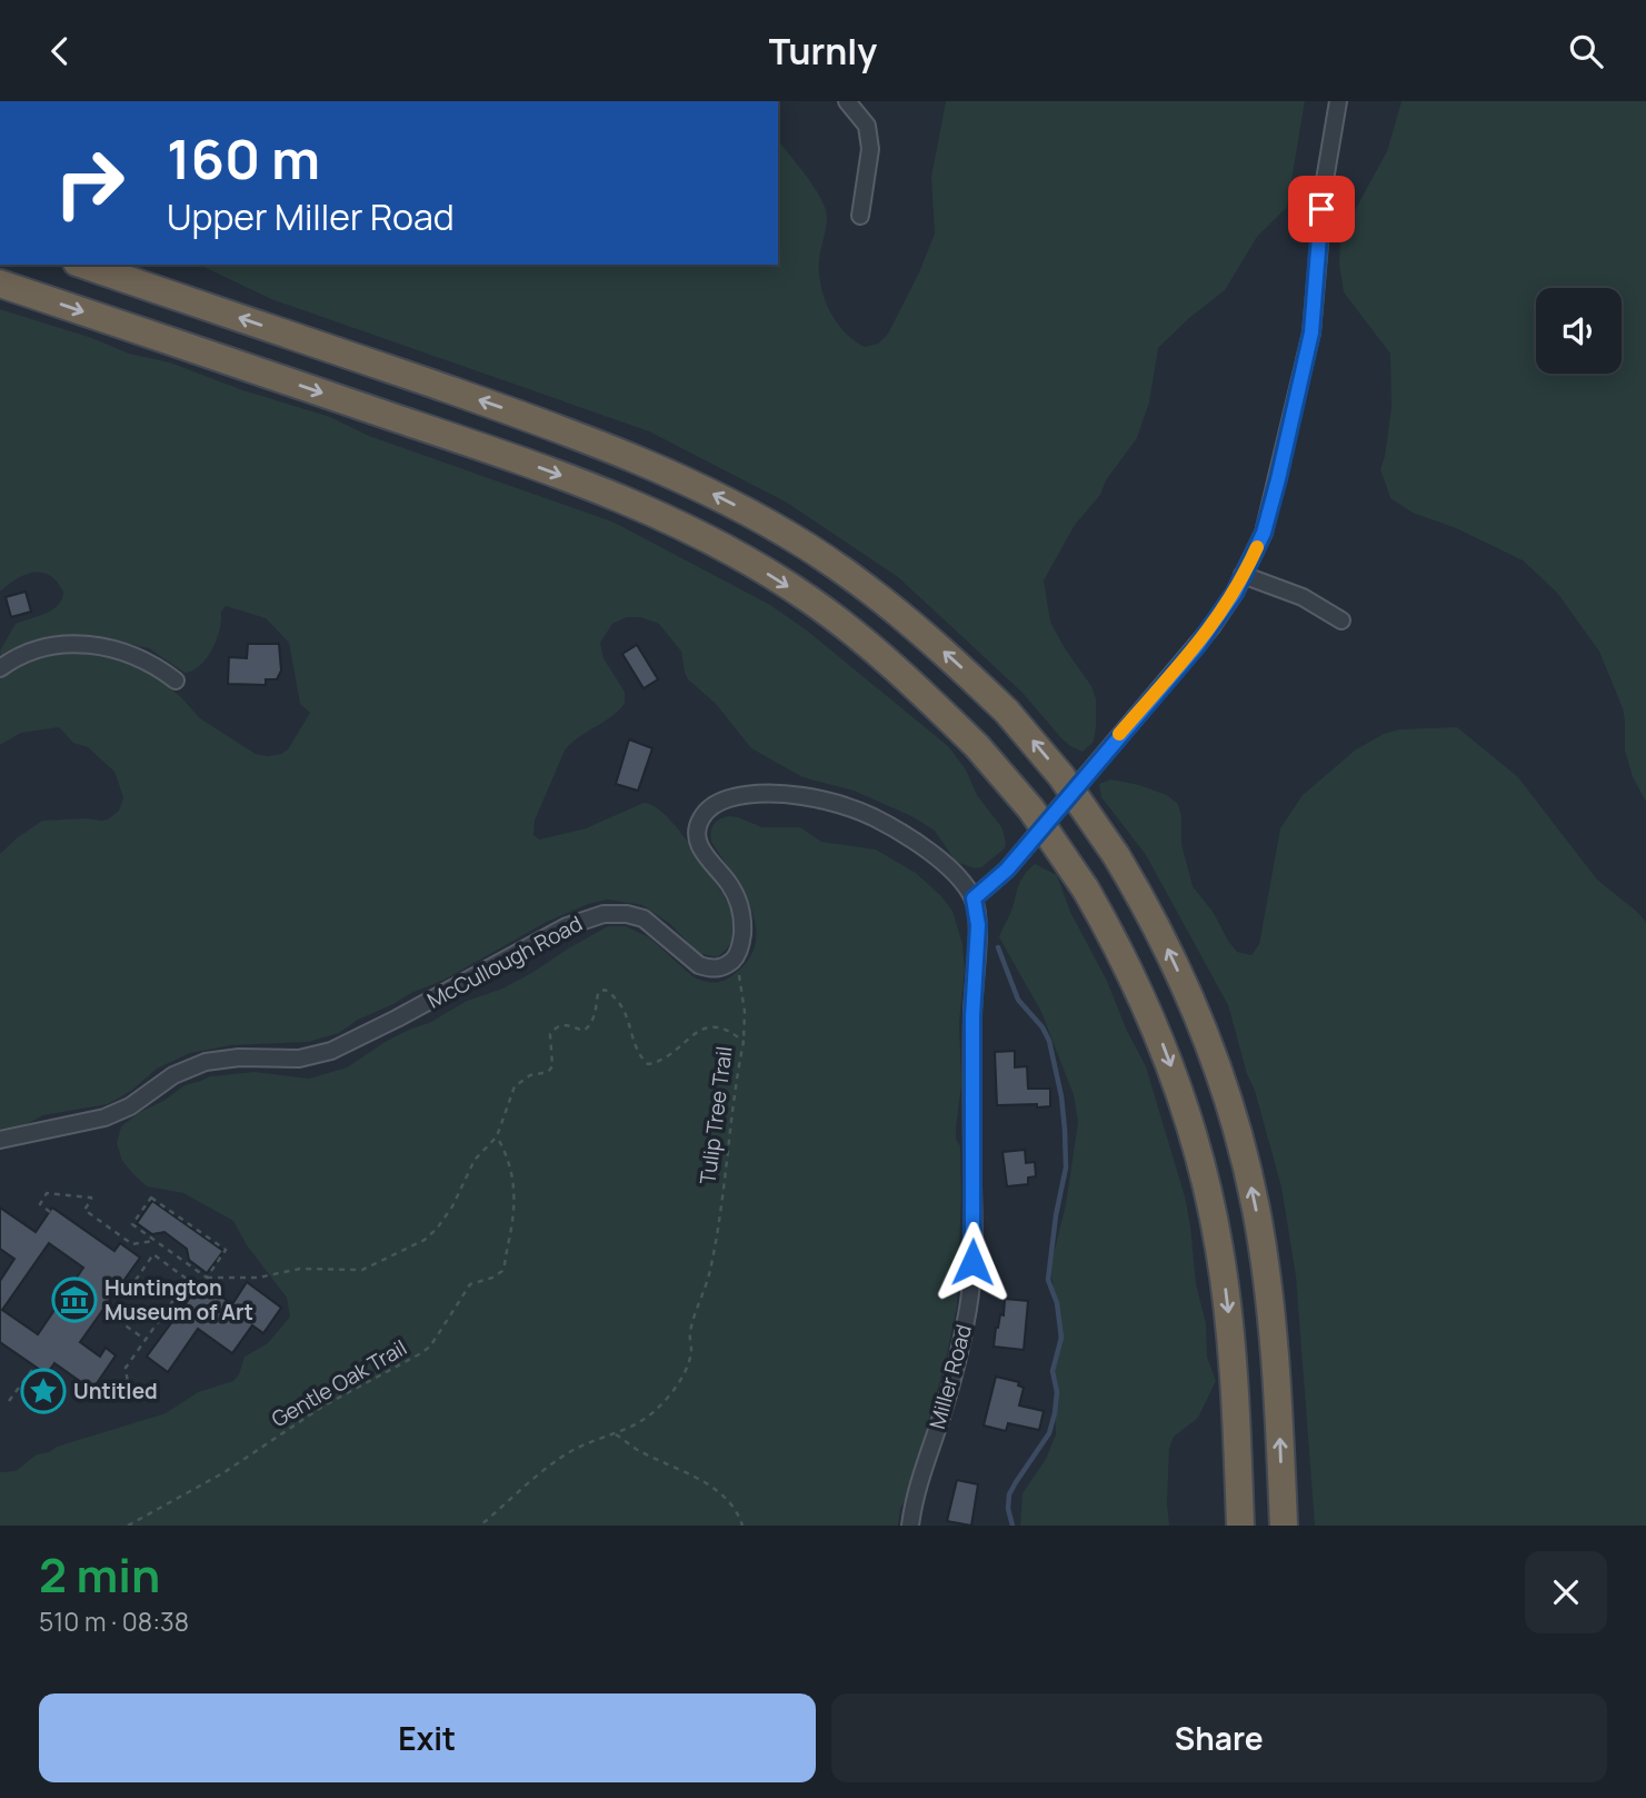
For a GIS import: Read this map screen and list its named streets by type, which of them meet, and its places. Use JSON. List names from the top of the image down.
{
  "streets": {
    "street": ["McCullough Road", "Miller Road"],
    "path": ["Tulip Tree Trail", "Gentle Oak Trail"]
  },
  "crossings": [
    ["McCullough Road", "Miller Road"],
    ["Tulip Tree Trail", "Gentle Oak Trail"]
  ],
  "places": {
    "museum": ["Huntington Museum of Art"],
    "place": ["Untitled"]
  },
  "page": {
    "header": "Turnly",
    "turn": ["160 m", "Upper Miller Road"],
    "heading": ["2 min", "510 m · 08:38"],
    "buttons": ["Exit", "Share"]
  }
}
